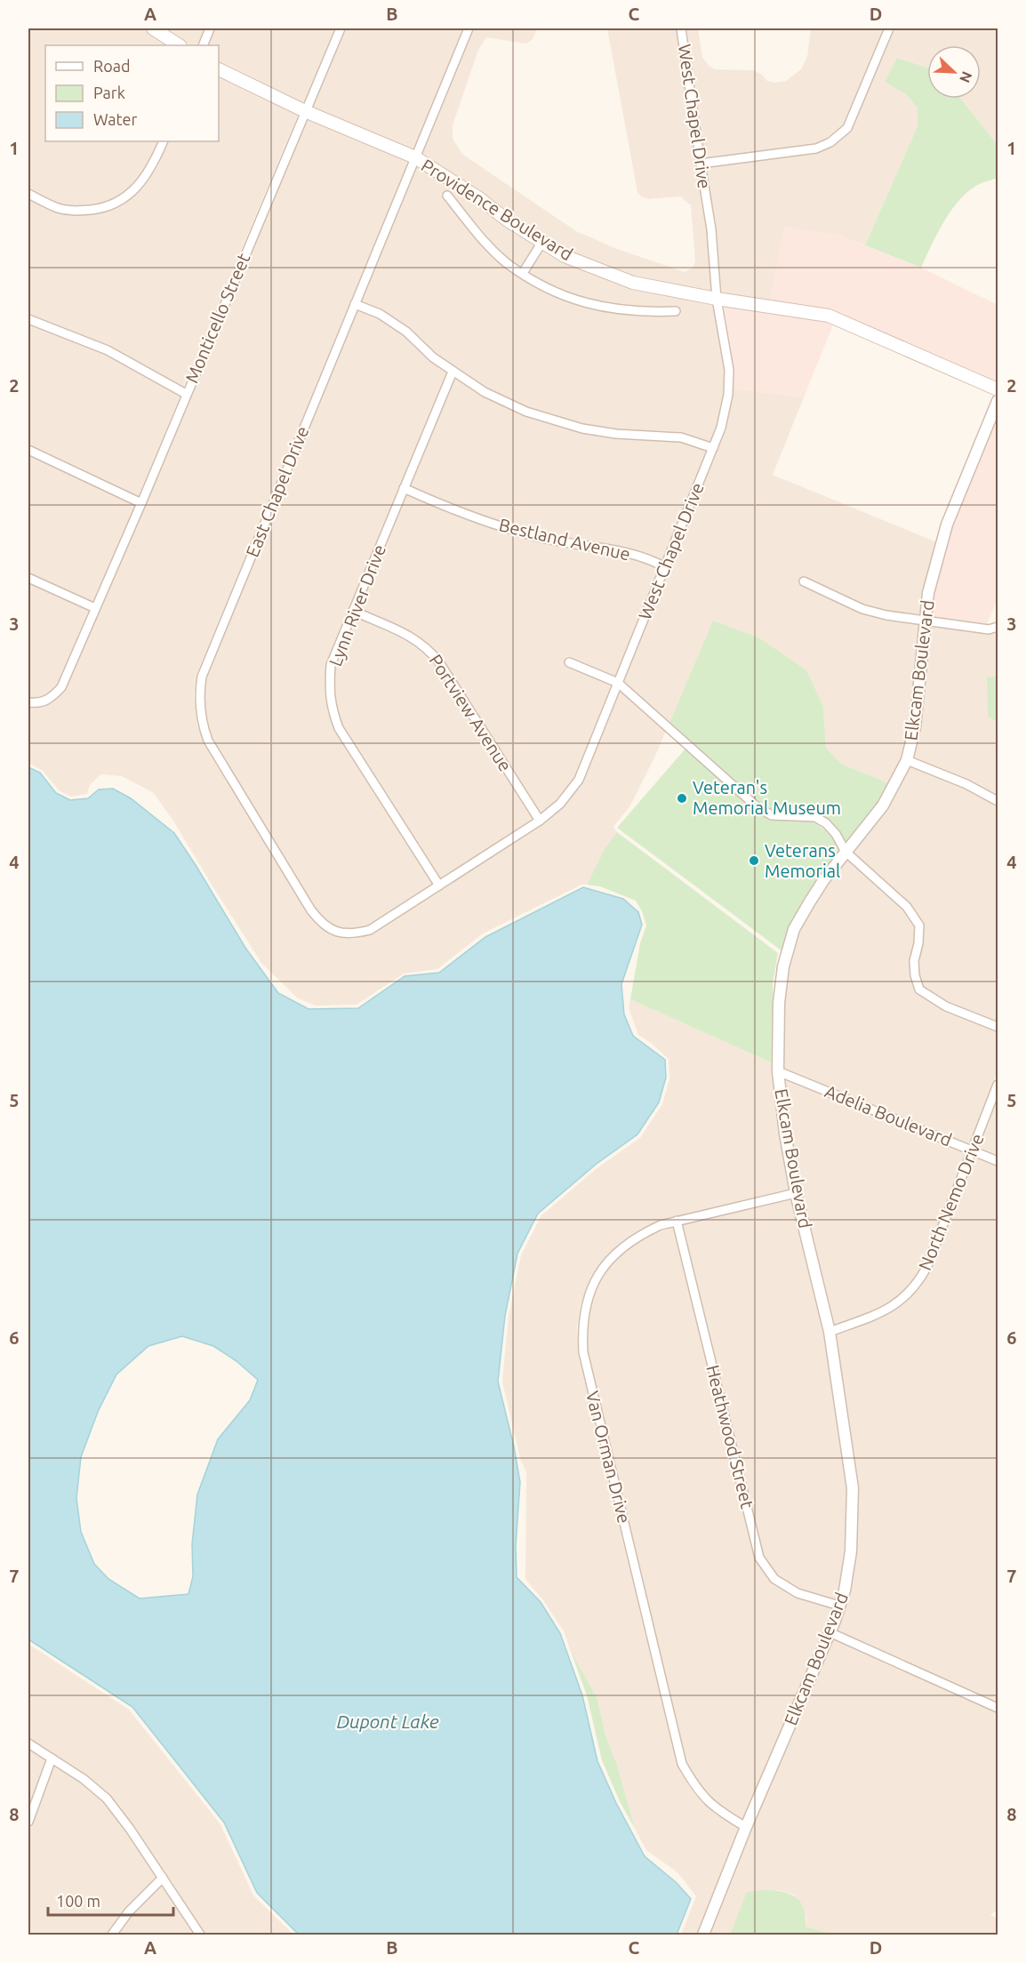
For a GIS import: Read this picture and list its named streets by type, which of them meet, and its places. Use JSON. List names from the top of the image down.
{
  "streets": {
    "main road": ["Providence Boulevard"],
    "street": [
      "West Chapel Drive",
      "Monticello Street",
      "East Chapel Drive",
      "Bestland Avenue",
      "Lynn River Drive",
      "Elkcam Boulevard",
      "Portview Avenue",
      "Adelia Boulevard",
      "North Nemo Drive",
      "Heathwood Street",
      "Van Orman Drive"
    ]
  },
  "crossings": [
    ["West Chapel Drive", "Providence Boulevard"],
    ["West Chapel Drive", "East Chapel Drive"],
    ["West Chapel Drive", "Bestland Avenue"],
    ["West Chapel Drive", "Lynn River Drive"],
    ["West Chapel Drive", "Portview Avenue"],
    ["Providence Boulevard", "Monticello Street"],
    ["Providence Boulevard", "East Chapel Drive"],
    ["Bestland Avenue", "Lynn River Drive"],
    ["Lynn River Drive", "Portview Avenue"],
    ["Elkcam Boulevard", "Adelia Boulevard"],
    ["Elkcam Boulevard", "North Nemo Drive"],
    ["Elkcam Boulevard", "Heathwood Street"],
    ["Elkcam Boulevard", "Van Orman Drive"],
    ["Adelia Boulevard", "North Nemo Drive"],
    ["Heathwood Street", "Van Orman Drive"]
  ],
  "water": ["Dupont Lake"],
  "places": ["Veteran's Memorial Museum", "Veterans Memorial"],
  "legend": ["Road", "Park", "Water"],
  "scale_bar": "100 m",
  "north": "bottom right",
  "grid": {
    "columns": [
      "A",
      "B",
      "C",
      "D"
    ],
    "rows": [
      "1",
      "2",
      "3",
      "4",
      "5",
      "6",
      "7",
      "8"
    ]
  }
}
